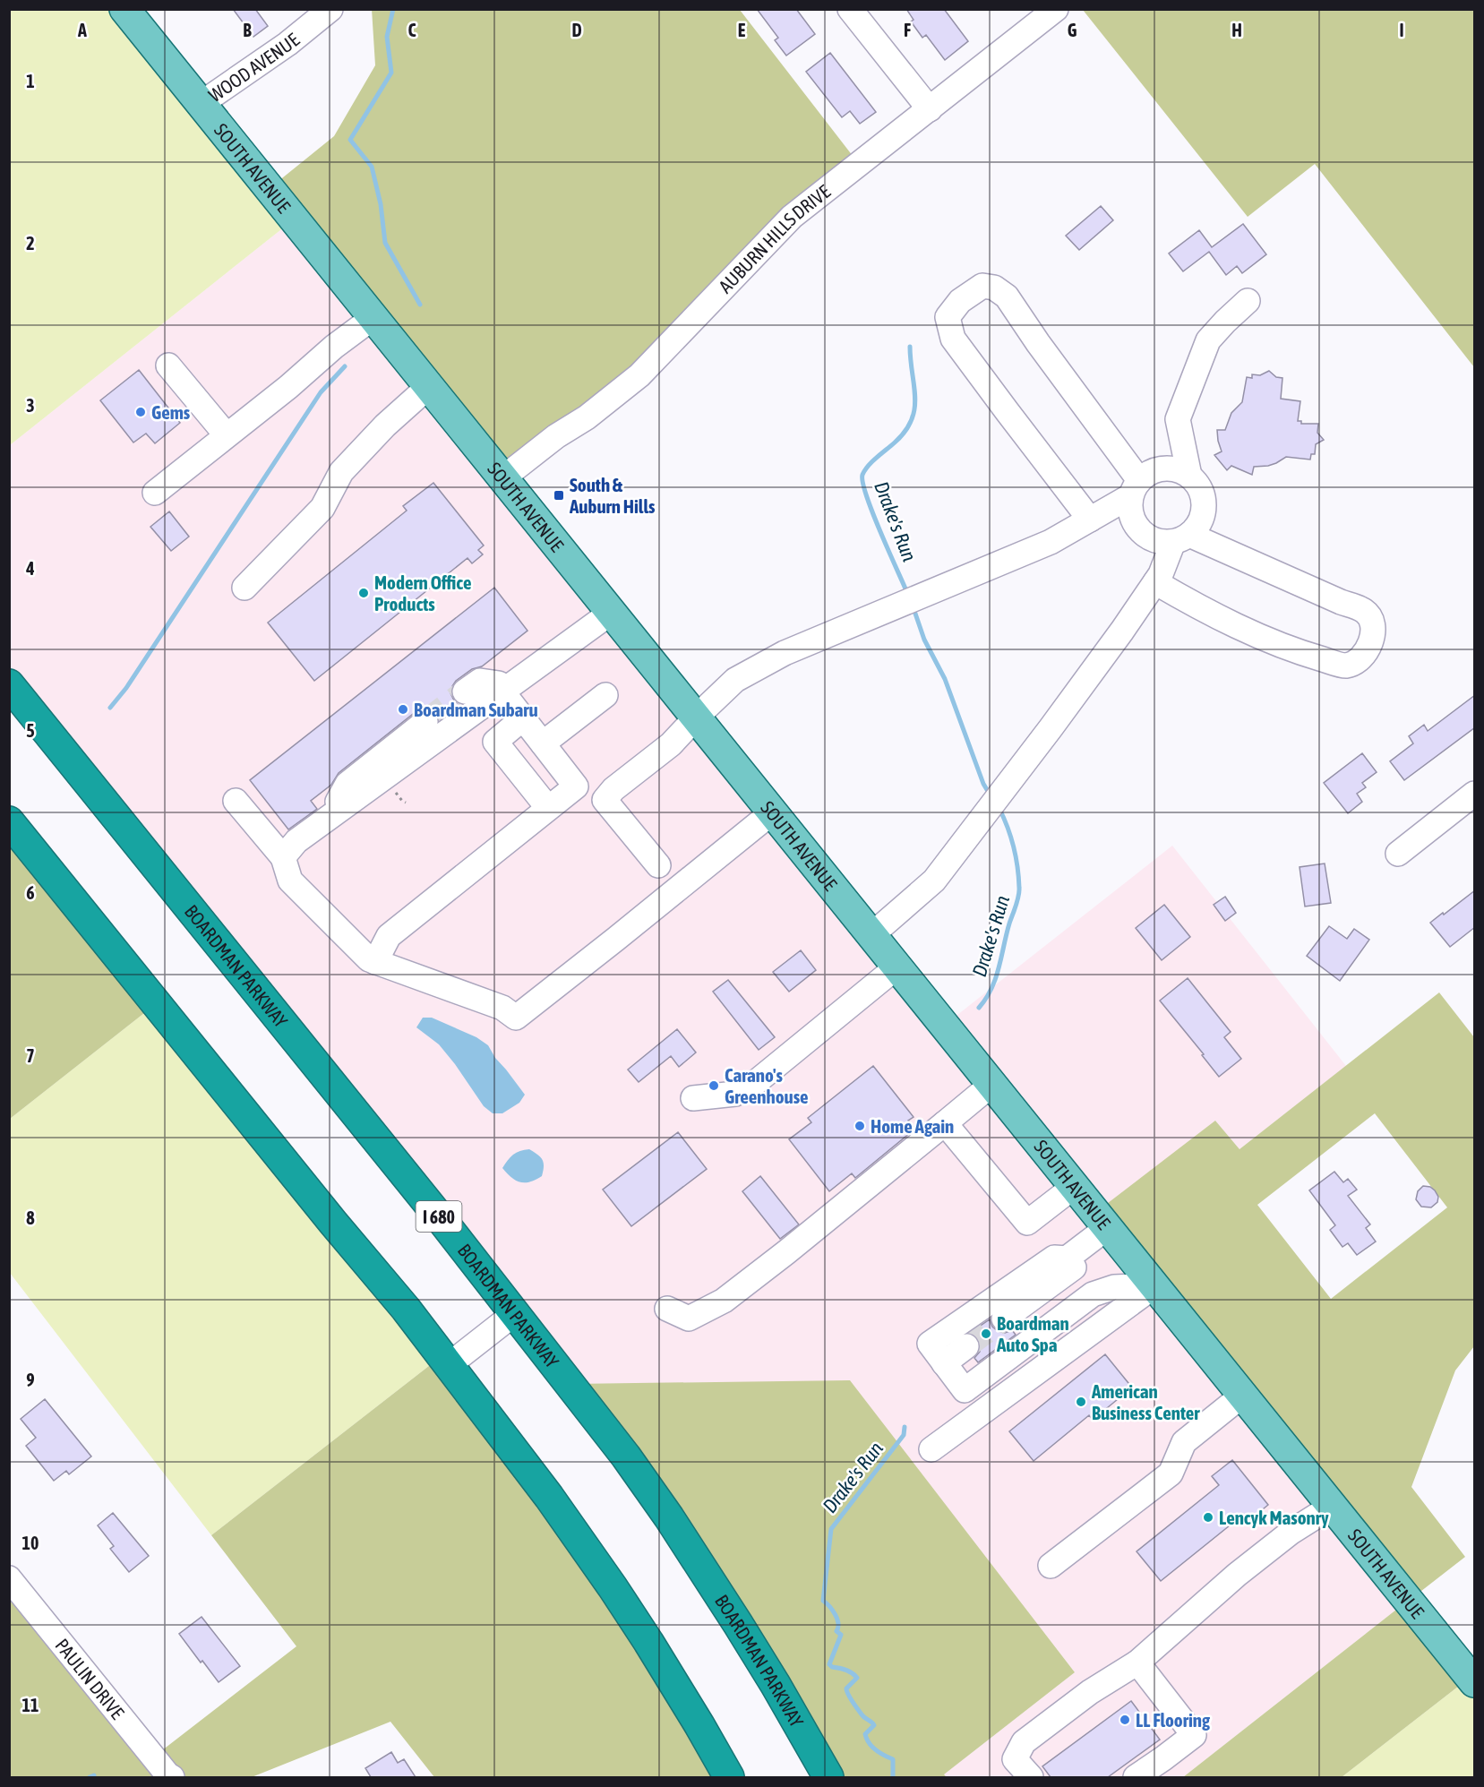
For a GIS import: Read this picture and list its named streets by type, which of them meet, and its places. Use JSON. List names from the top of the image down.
{
  "streets": {
    "highway": ["BOARDMAN PARKWAY", "I 680"],
    "main road": ["SOUTH AVENUE"],
    "street": ["WOOD AVENUE", "AUBURN HILLS DRIVE", "PAULIN DRIVE"]
  },
  "crossings": [
    ["WOOD AVENUE", "SOUTH AVENUE"],
    ["SOUTH AVENUE", "AUBURN HILLS DRIVE"]
  ],
  "water": ["Drake's Run"],
  "places": {
    "other": [
      "Gems",
      "Modern Office Products",
      "Boardman Subaru",
      "Carano's Greenhouse",
      "Home Again",
      "Boardman Auto Spa",
      "American Business Center",
      "Lencyk Masonry",
      "LL Flooring"
    ],
    "transit": ["South & Auburn Hills"]
  },
  "grid": {
    "columns": [
      "A",
      "B",
      "C",
      "D",
      "E",
      "F",
      "G",
      "H",
      "I"
    ],
    "rows": [
      "1",
      "2",
      "3",
      "4",
      "5",
      "6",
      "7",
      "8",
      "9",
      "10",
      "11"
    ]
  }
}
